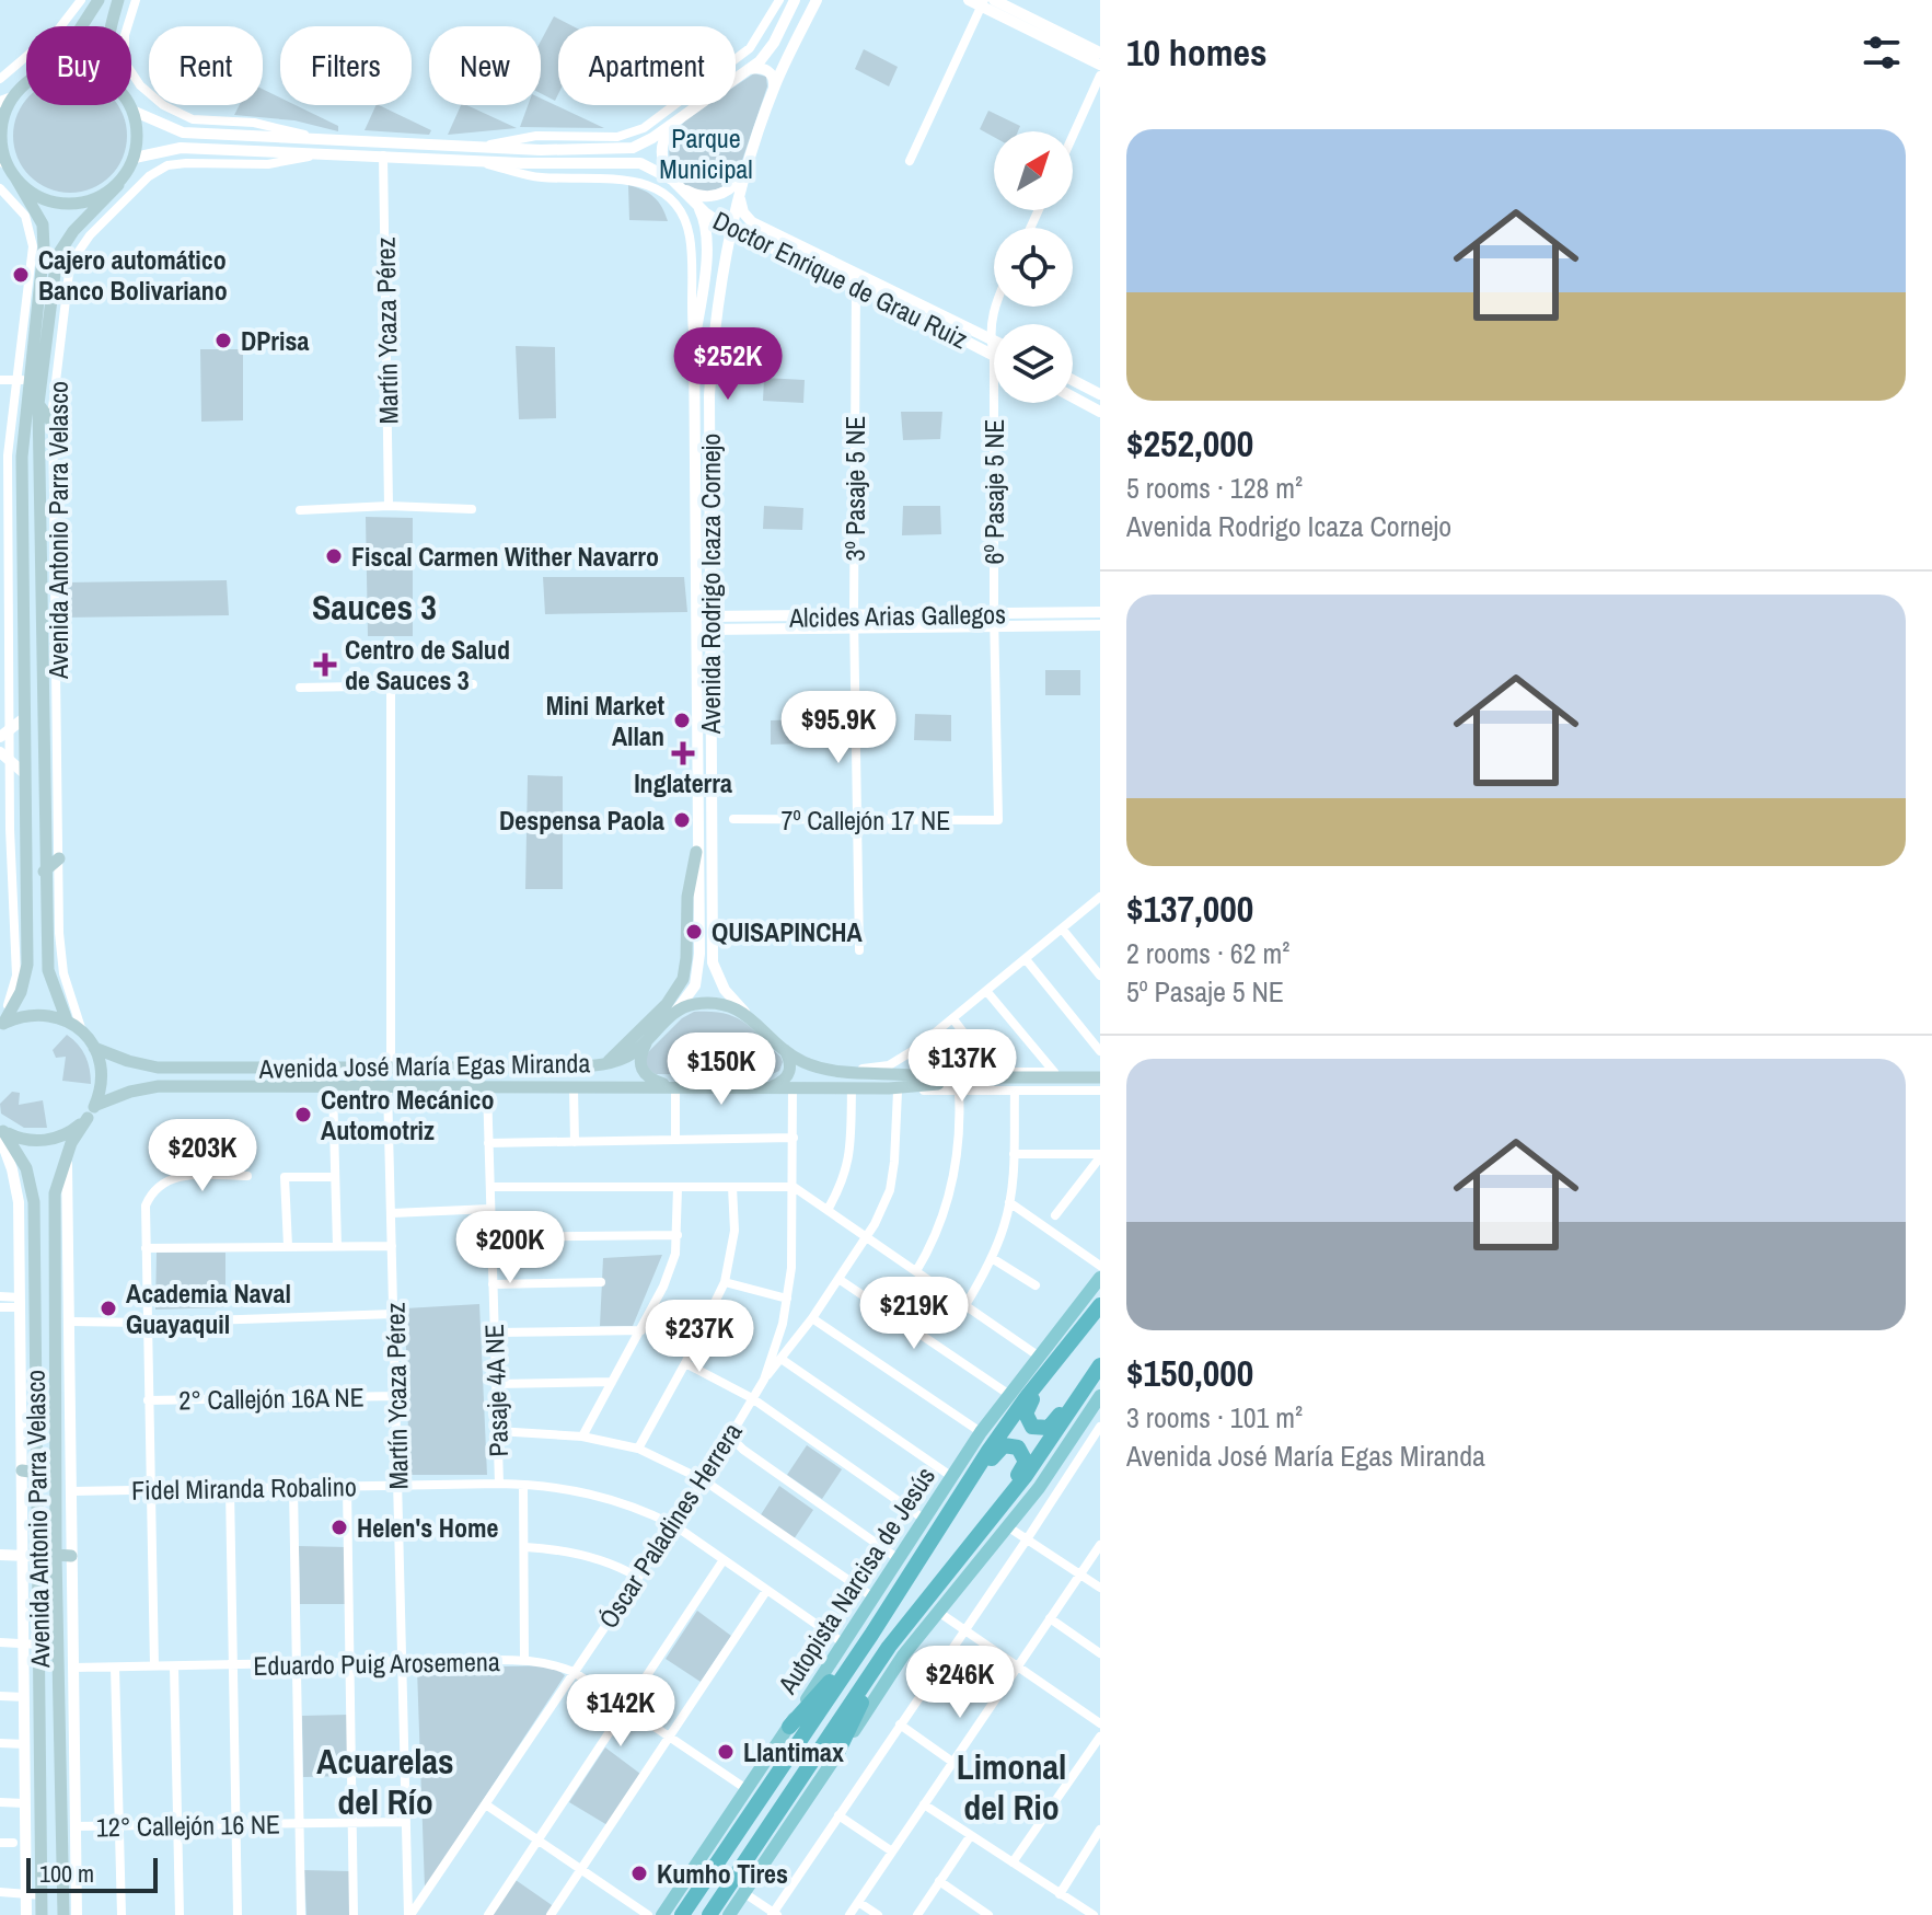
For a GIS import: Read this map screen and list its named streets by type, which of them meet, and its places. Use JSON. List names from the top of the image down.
{
  "streets": {
    "highway": ["Autopista Narcisa de Jesús"],
    "main road": ["Avenida Antonio Parra Velasco", "Avenida José María Egas Miranda"],
    "street": [
      "Doctor Enrique de Grau Ruiz",
      "Martín Ycaza Pérez",
      "3º Pasaje 5 NE",
      "6º Pasaje 5 NE",
      "Avenida Rodrigo Icaza Cornejo",
      "Alcides Arias Gallegos",
      "7º Callejón 17 NE",
      "Pasaje 4A NE",
      "2° Callejón 16A NE",
      "Fidel Miranda Robalino",
      "Óscar Paladines Herrera",
      "Eduardo Puig Arosemena",
      "12° Callejón 16 NE"
    ]
  },
  "crossings": [
    ["Doctor Enrique de Grau Ruiz", "Martín Ycaza Pérez"],
    ["Doctor Enrique de Grau Ruiz", "3º Pasaje 5 NE"],
    ["Doctor Enrique de Grau Ruiz", "6º Pasaje 5 NE"],
    ["Doctor Enrique de Grau Ruiz", "Avenida Antonio Parra Velasco"],
    ["Doctor Enrique de Grau Ruiz", "Avenida Rodrigo Icaza Cornejo"],
    ["Martín Ycaza Pérez", "Avenida José María Egas Miranda"],
    ["Martín Ycaza Pérez", "2° Callejón 16A NE"],
    ["Martín Ycaza Pérez", "Fidel Miranda Robalino"],
    ["Martín Ycaza Pérez", "Óscar Paladines Herrera"],
    ["Martín Ycaza Pérez", "Eduardo Puig Arosemena"],
    ["Martín Ycaza Pérez", "12° Callejón 16 NE"],
    ["3º Pasaje 5 NE", "Alcides Arias Gallegos"],
    ["3º Pasaje 5 NE", "7º Callejón 17 NE"],
    ["6º Pasaje 5 NE", "Alcides Arias Gallegos"],
    ["6º Pasaje 5 NE", "7º Callejón 17 NE"],
    ["Avenida Antonio Parra Velasco", "Avenida José María Egas Miranda"],
    ["Avenida Antonio Parra Velasco", "Fidel Miranda Robalino"],
    ["Avenida Antonio Parra Velasco", "Eduardo Puig Arosemena"],
    ["Avenida Antonio Parra Velasco", "12° Callejón 16 NE"],
    ["Avenida Rodrigo Icaza Cornejo", "Alcides Arias Gallegos"],
    ["Avenida Rodrigo Icaza Cornejo", "Avenida José María Egas Miranda"],
    ["Avenida José María Egas Miranda", "Pasaje 4A NE"],
    ["Avenida José María Egas Miranda", "Óscar Paladines Herrera"],
    ["Pasaje 4A NE", "Fidel Miranda Robalino"],
    ["Fidel Miranda Robalino", "Óscar Paladines Herrera"],
    ["Fidel Miranda Robalino", "Autopista Narcisa de Jesús"],
    ["Óscar Paladines Herrera", "Eduardo Puig Arosemena"],
    ["Autopista Narcisa de Jesús", "Eduardo Puig Arosemena"]
  ],
  "districts": ["Sauces 3", "Acuarelas del Río", "Limonal del Rio"],
  "parks": ["Parque Municipal"],
  "places": {
    "other": [
      "Cajero automático Banco Bolivariano",
      "DPrisa",
      "Fiscal Carmen Wither Navarro",
      "Mini Market Allan",
      "Despensa Paola",
      "QUISAPINCHA",
      "Centro Mecánico Automotriz",
      "Academia Naval Guayaquil",
      "Helen's Home",
      "Llantimax",
      "Kumho Tires"
    ],
    "health": ["Centro de Salud de Sauces 3", "Inglaterra"]
  },
  "scale_bar": "100 m",
  "north": "top right",
  "page": {
    "heading": "10 homes",
    "chip": [
      "Buy",
      "Rent",
      "Filters",
      "New",
      "Apartment"
    ],
    "list": [
      {
        "name": "$252,000",
        "note": "5 rooms · 128 m² · Avenida Rodrigo Icaza Cornejo"
      },
      {
        "name": "$137,000",
        "note": "2 rooms · 62 m² · 5º Pasaje 5 NE"
      },
      {
        "name": "$150,000",
        "note": "3 rooms · 101 m² · Avenida José María Egas Miranda"
      }
    ],
    "price": [
      "$252K",
      "$95.9K",
      "$137K",
      "$150K",
      "$203K",
      "$200K",
      "$219K",
      "$237K",
      "$246K",
      "$142K"
    ],
    "scale": "100 m"
  }
}
